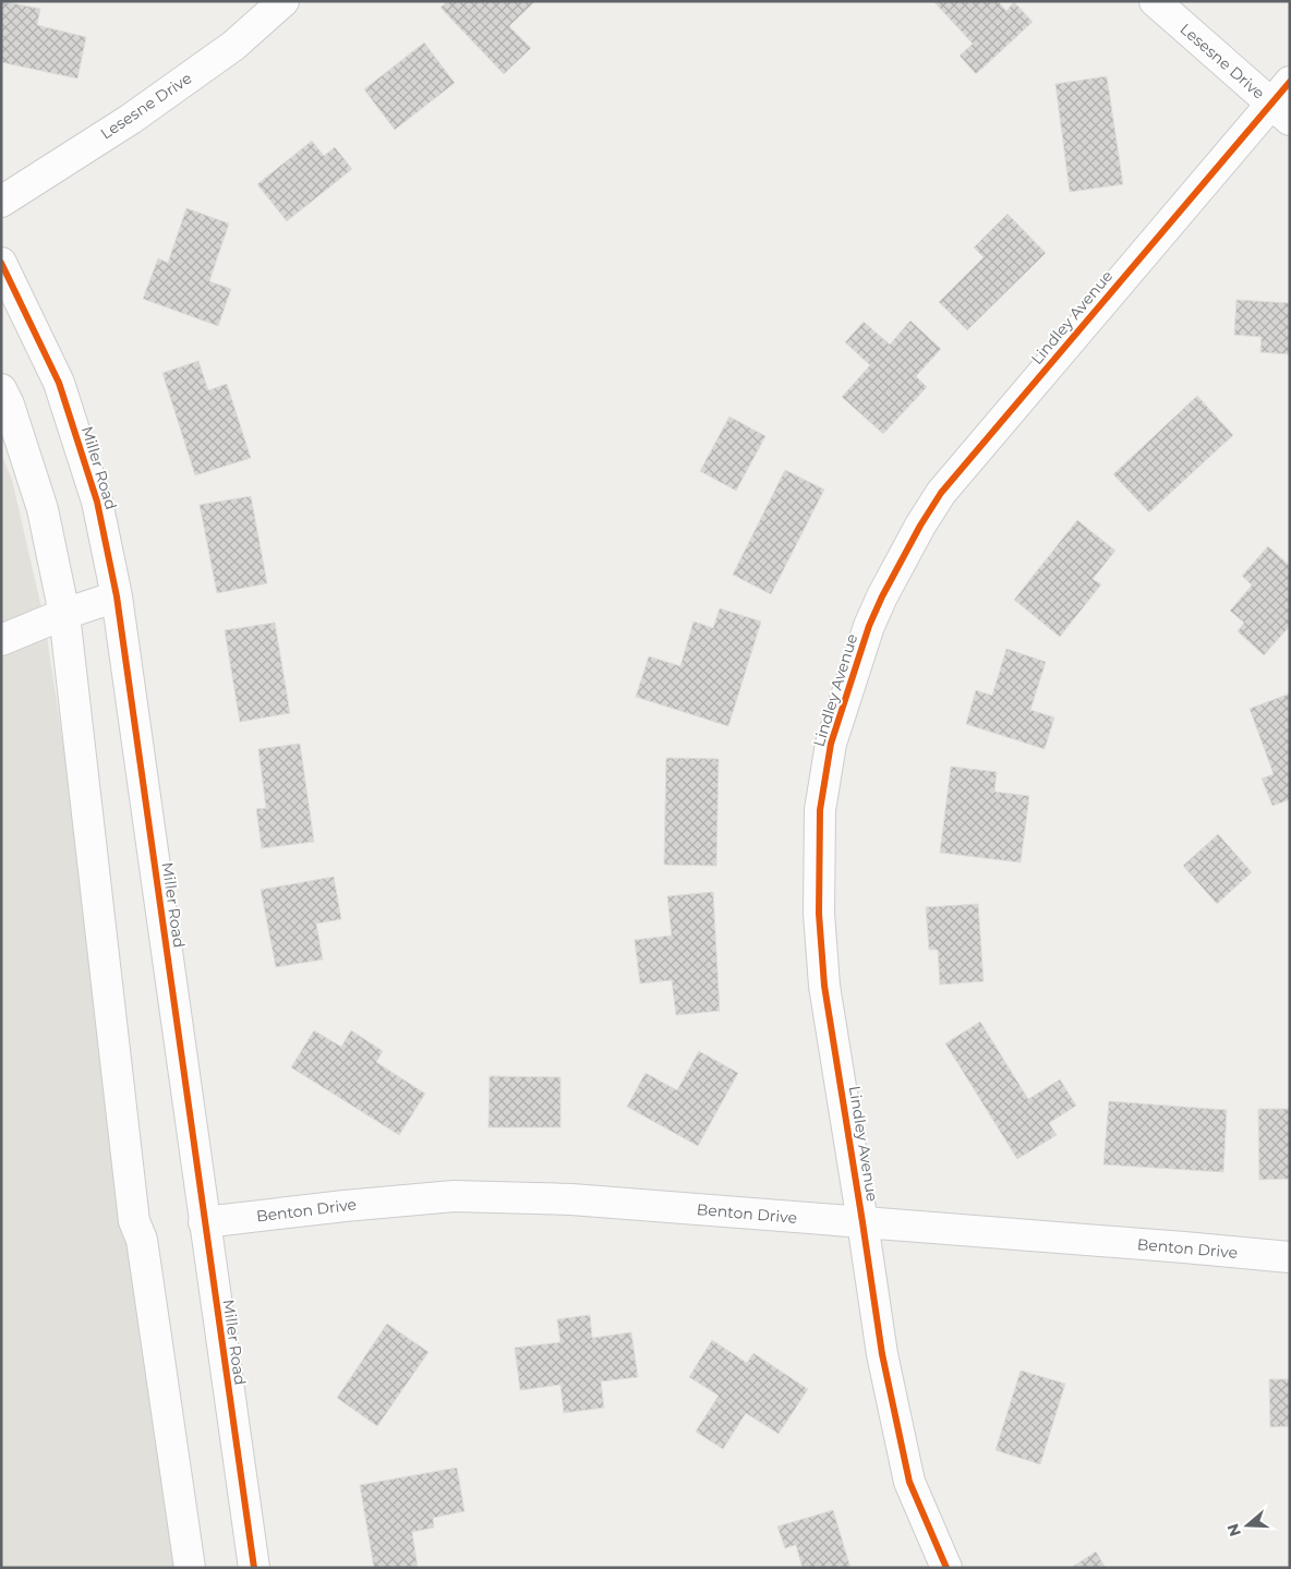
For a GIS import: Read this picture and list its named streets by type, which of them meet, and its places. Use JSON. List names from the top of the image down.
{
  "streets": {
    "street": [
      "Lesesne Drive",
      "Lindley Avenue",
      "Miller Road",
      "Benton Drive"
    ]
  },
  "crossings": [
    ["Lesesne Drive", "Lindley Avenue"],
    ["Lindley Avenue", "Benton Drive"],
    ["Miller Road", "Benton Drive"]
  ],
  "north": "left"
}
